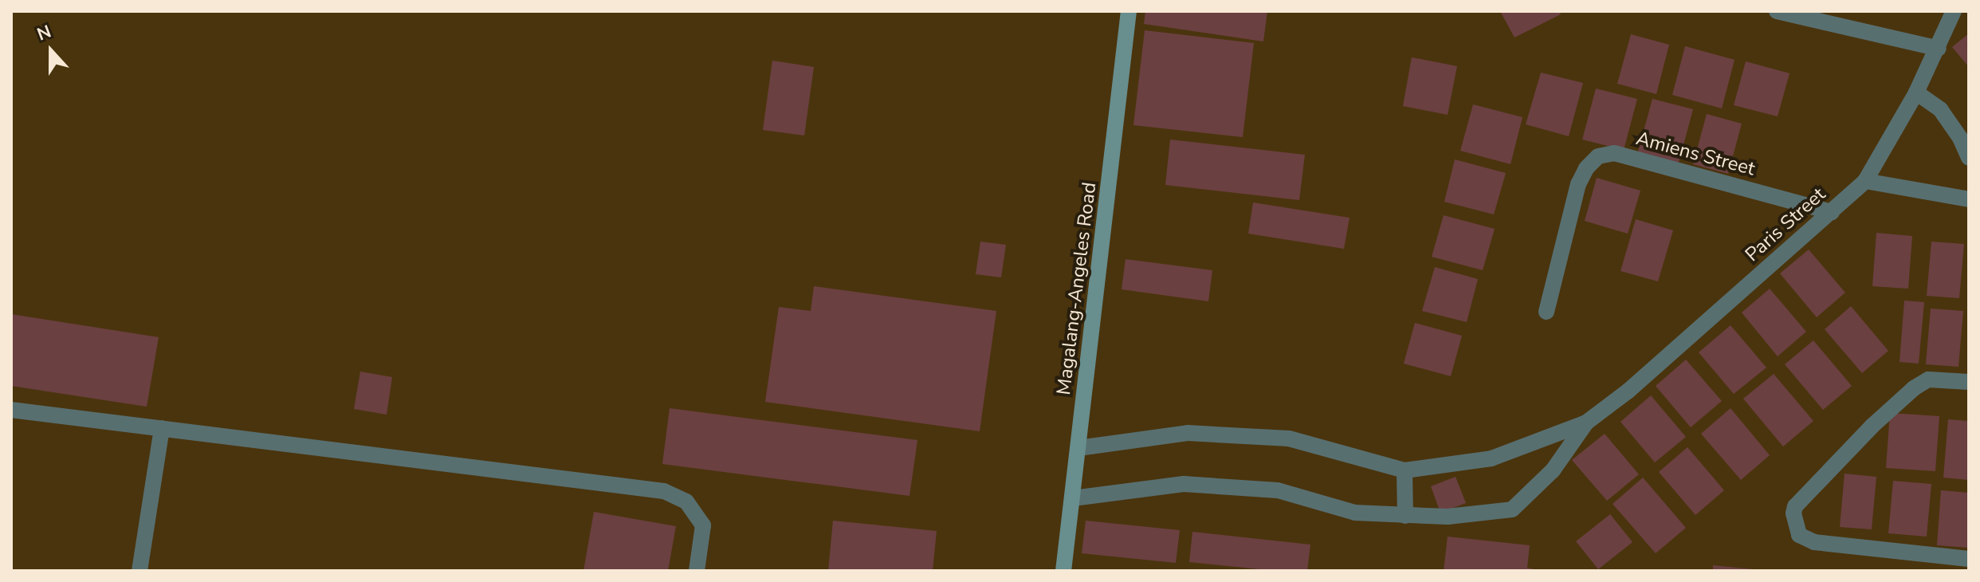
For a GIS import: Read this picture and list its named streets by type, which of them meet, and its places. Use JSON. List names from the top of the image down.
{
  "streets": {
    "main road": ["Magalang-Angeles Road"],
    "street": ["Amiens Street", "Paris Street"]
  },
  "crossings": [
    ["Amiens Street", "Paris Street"]
  ],
  "north": "top"
}
